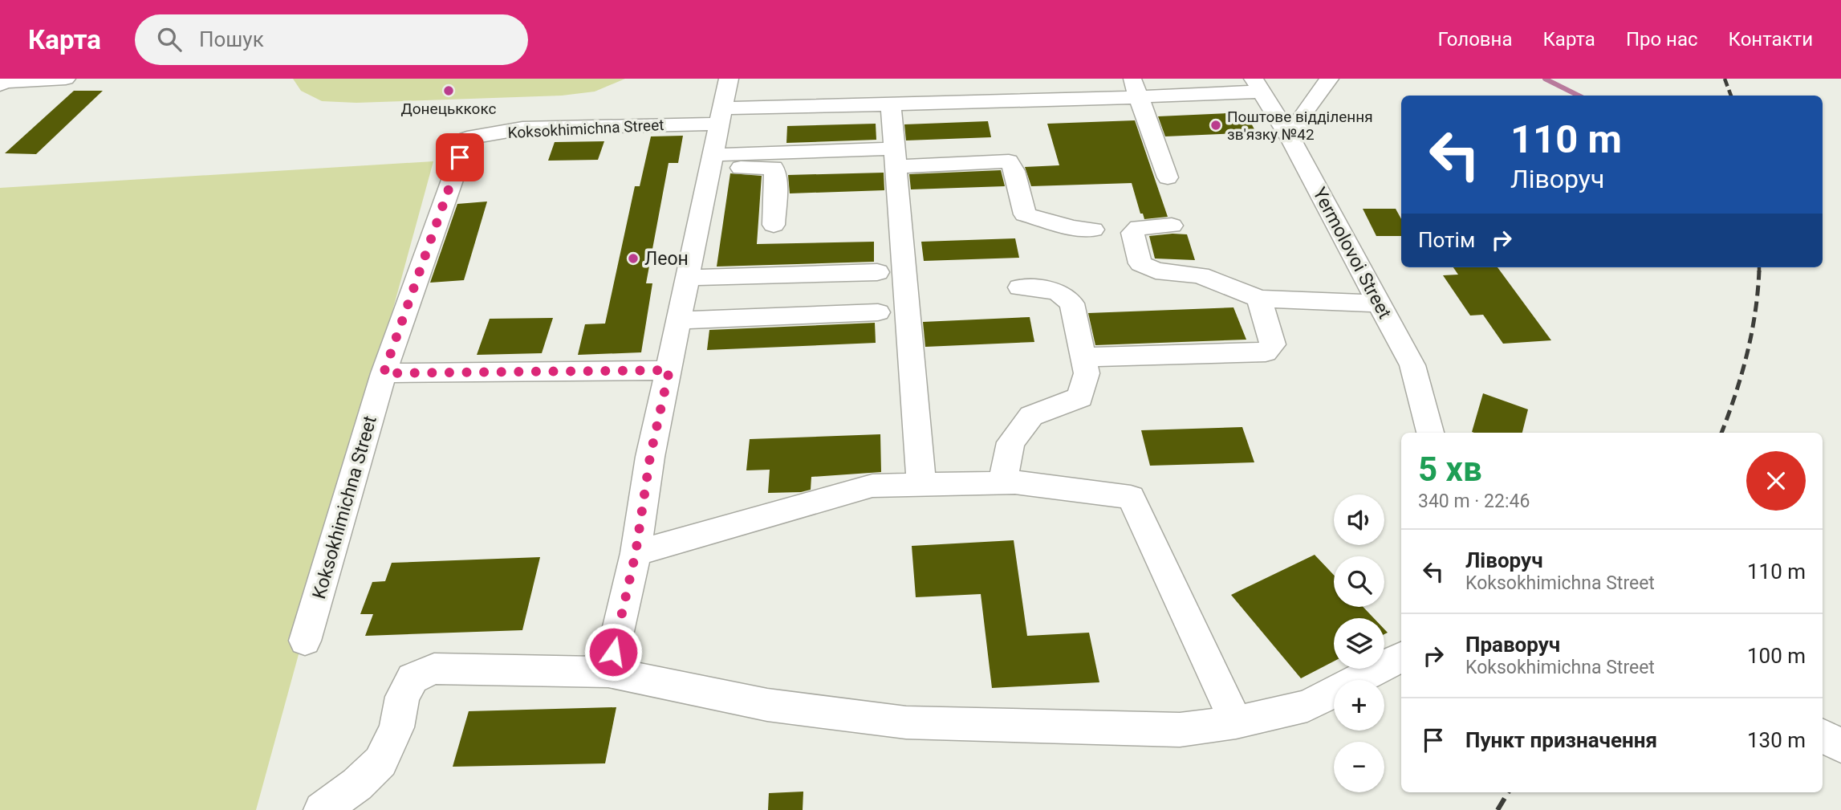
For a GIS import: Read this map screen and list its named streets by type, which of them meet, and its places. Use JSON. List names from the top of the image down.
{
  "streets": {
    "street": ["Koksokhimichna Street", "Yermolovoi Street"]
  },
  "places": ["Донецьккокс", "Поштове відділення зв'язку №42", "Леон"],
  "page": {
    "header": "Карта",
    "search": "Пошук",
    "nav": [
      "Головна",
      "Карта",
      "Про нас",
      "Контакти"
    ],
    "turn": ["110 m", "Ліворуч"],
    "then": "Потім",
    "heading": ["5 хв", "340 m · 22:46"],
    "map_buttons": ["+", "−"],
    "list": [
      {
        "name": "Ліворуч",
        "note": "Koksokhimichna Street",
        "value": "110 m"
      },
      {
        "name": "Праворуч",
        "note": "Koksokhimichna Street",
        "value": "100 m"
      },
      {
        "name": "Пункт призначення",
        "value": "130 m"
      }
    ]
  }
}
